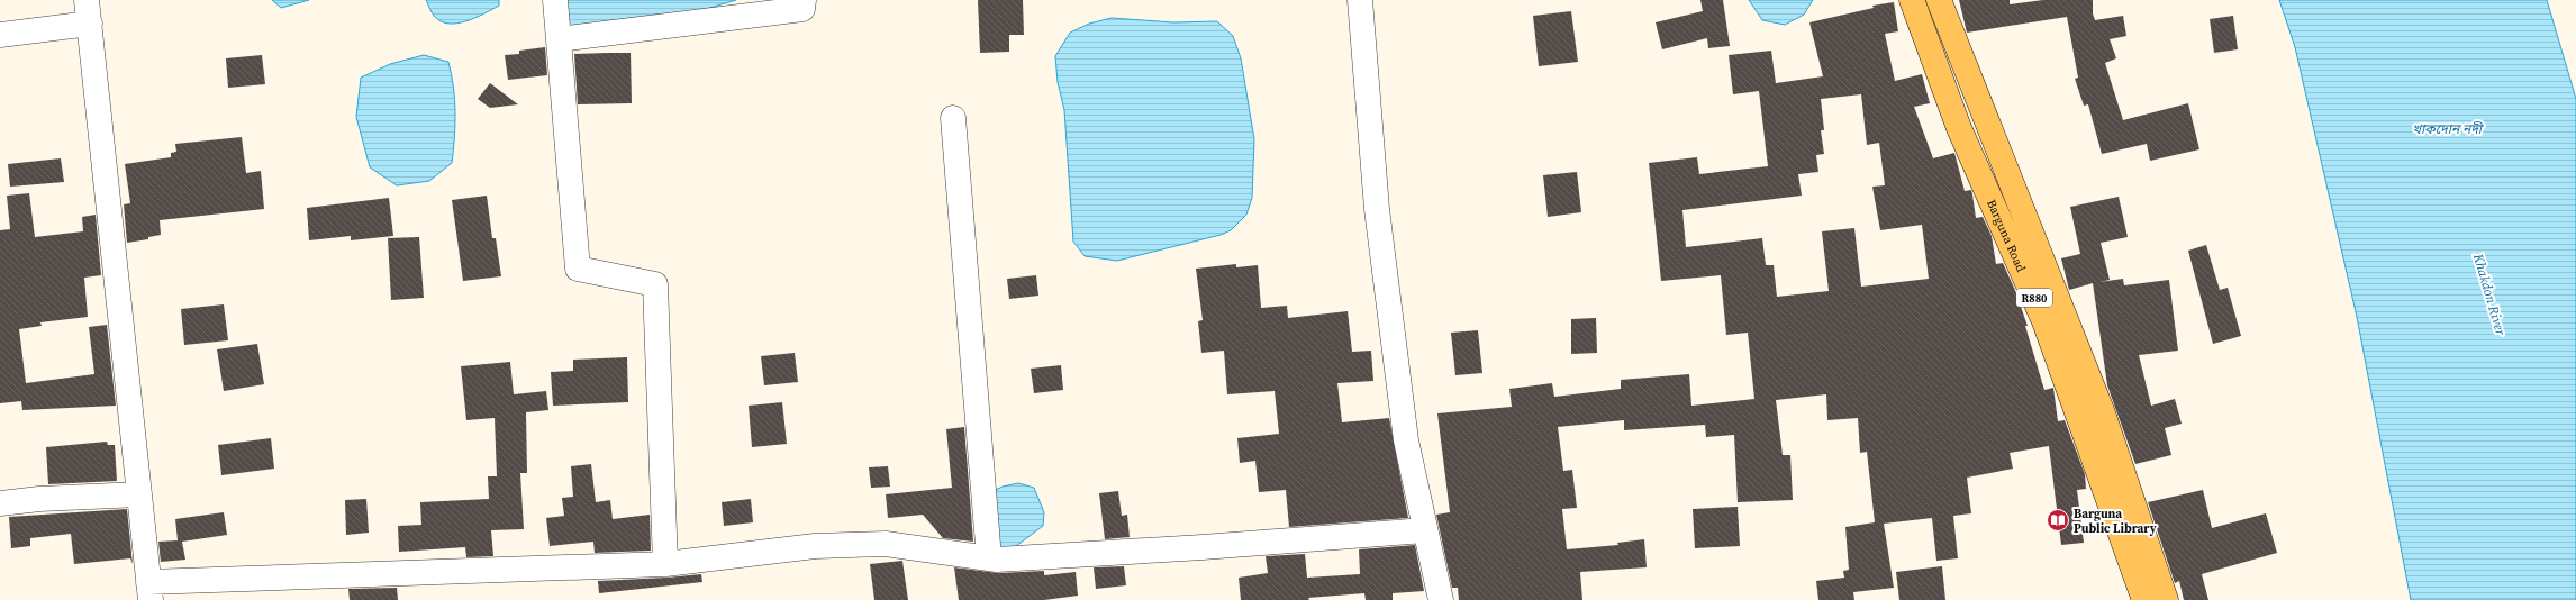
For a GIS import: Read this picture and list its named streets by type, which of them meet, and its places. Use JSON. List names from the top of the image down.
{
  "streets": {
    "main road": ["Barguna Road", "R880"]
  },
  "water": ["খাকদোন নদী", "Khakdon River"],
  "places": {
    "library": ["Barguna Public Library"]
  }
}
